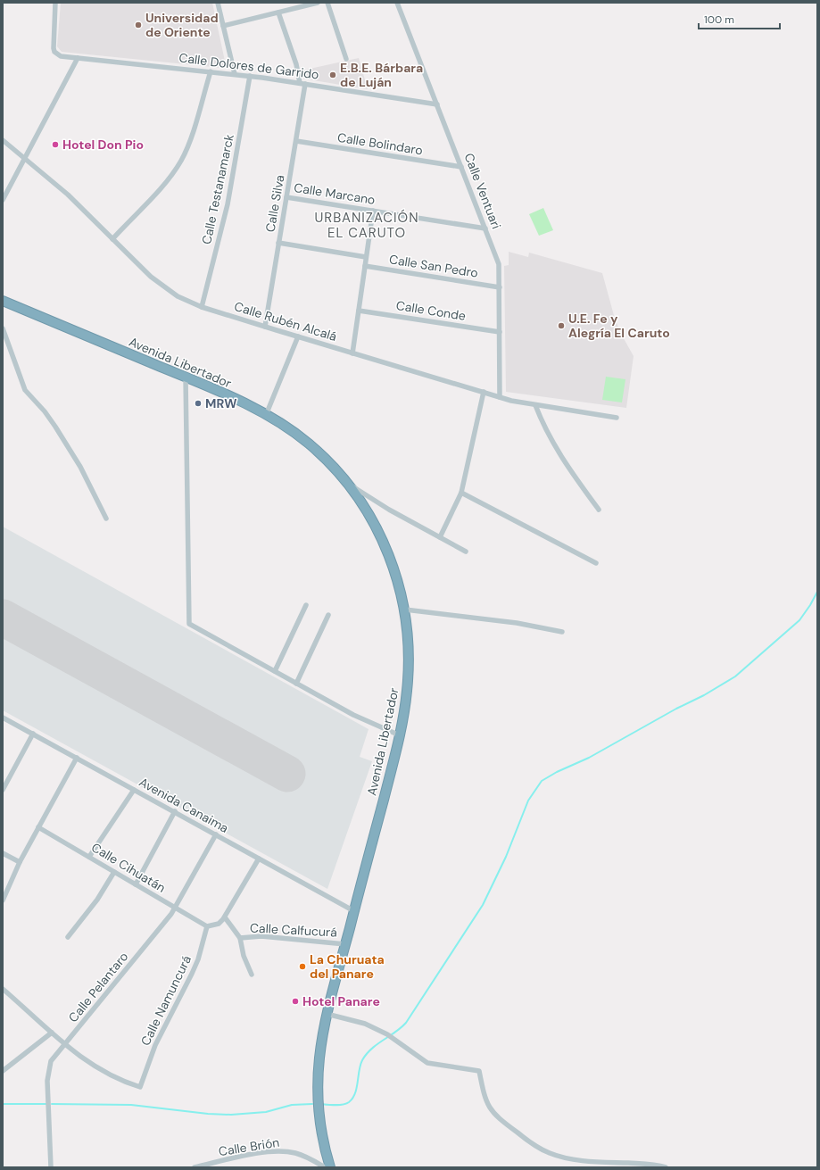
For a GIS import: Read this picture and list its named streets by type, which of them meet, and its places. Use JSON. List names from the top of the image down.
{
  "streets": {
    "highway": ["Avenida Libertador"],
    "street": [
      "Calle Dolores de Garrido",
      "Calle Bolindaro",
      "Calle Testanamarck",
      "Calle Ventuari",
      "Calle Marcano",
      "Calle Silva",
      "Calle San Pedro",
      "Calle Conde",
      "Calle Rubén Alcalá",
      "Avenida Canaima",
      "Calle Cihuatán",
      "Calle Calfucurá",
      "Calle Pelantaro",
      "Calle Namuncurá",
      "Calle Brión"
    ]
  },
  "crossings": [
    ["Calle Dolores de Garrido", "Calle Testanamarck"],
    ["Calle Dolores de Garrido", "Calle Ventuari"],
    ["Calle Dolores de Garrido", "Calle Silva"],
    ["Calle Bolindaro", "Calle Ventuari"],
    ["Calle Bolindaro", "Calle Silva"],
    ["Calle Testanamarck", "Calle Rubén Alcalá"],
    ["Calle Ventuari", "Calle Marcano"],
    ["Calle Ventuari", "Calle San Pedro"],
    ["Calle Ventuari", "Calle Conde"],
    ["Calle Ventuari", "Calle Rubén Alcalá"],
    ["Calle Marcano", "Calle Silva"],
    ["Calle Silva", "Calle Rubén Alcalá"],
    ["Avenida Libertador", "Avenida Canaima"],
    ["Avenida Libertador", "Calle Calfucurá"],
    ["Avenida Canaima", "Calle Pelantaro"],
    ["Calle Cihuatán", "Calle Pelantaro"],
    ["Calle Cihuatán", "Calle Namuncurá"],
    ["Calle Pelantaro", "Calle Namuncurá"]
  ],
  "districts": ["URBANIZACIÓN EL CARUTO"],
  "places": [
    "Universidad de Oriente",
    "E.B.E. Bárbara de Luján",
    "Hotel Don Pio",
    "U.E. Fe y Alegría El Caruto",
    "MRW",
    "La Churuata del Panare",
    "Hotel Panare"
  ],
  "scale_bar": "100 m"
}
